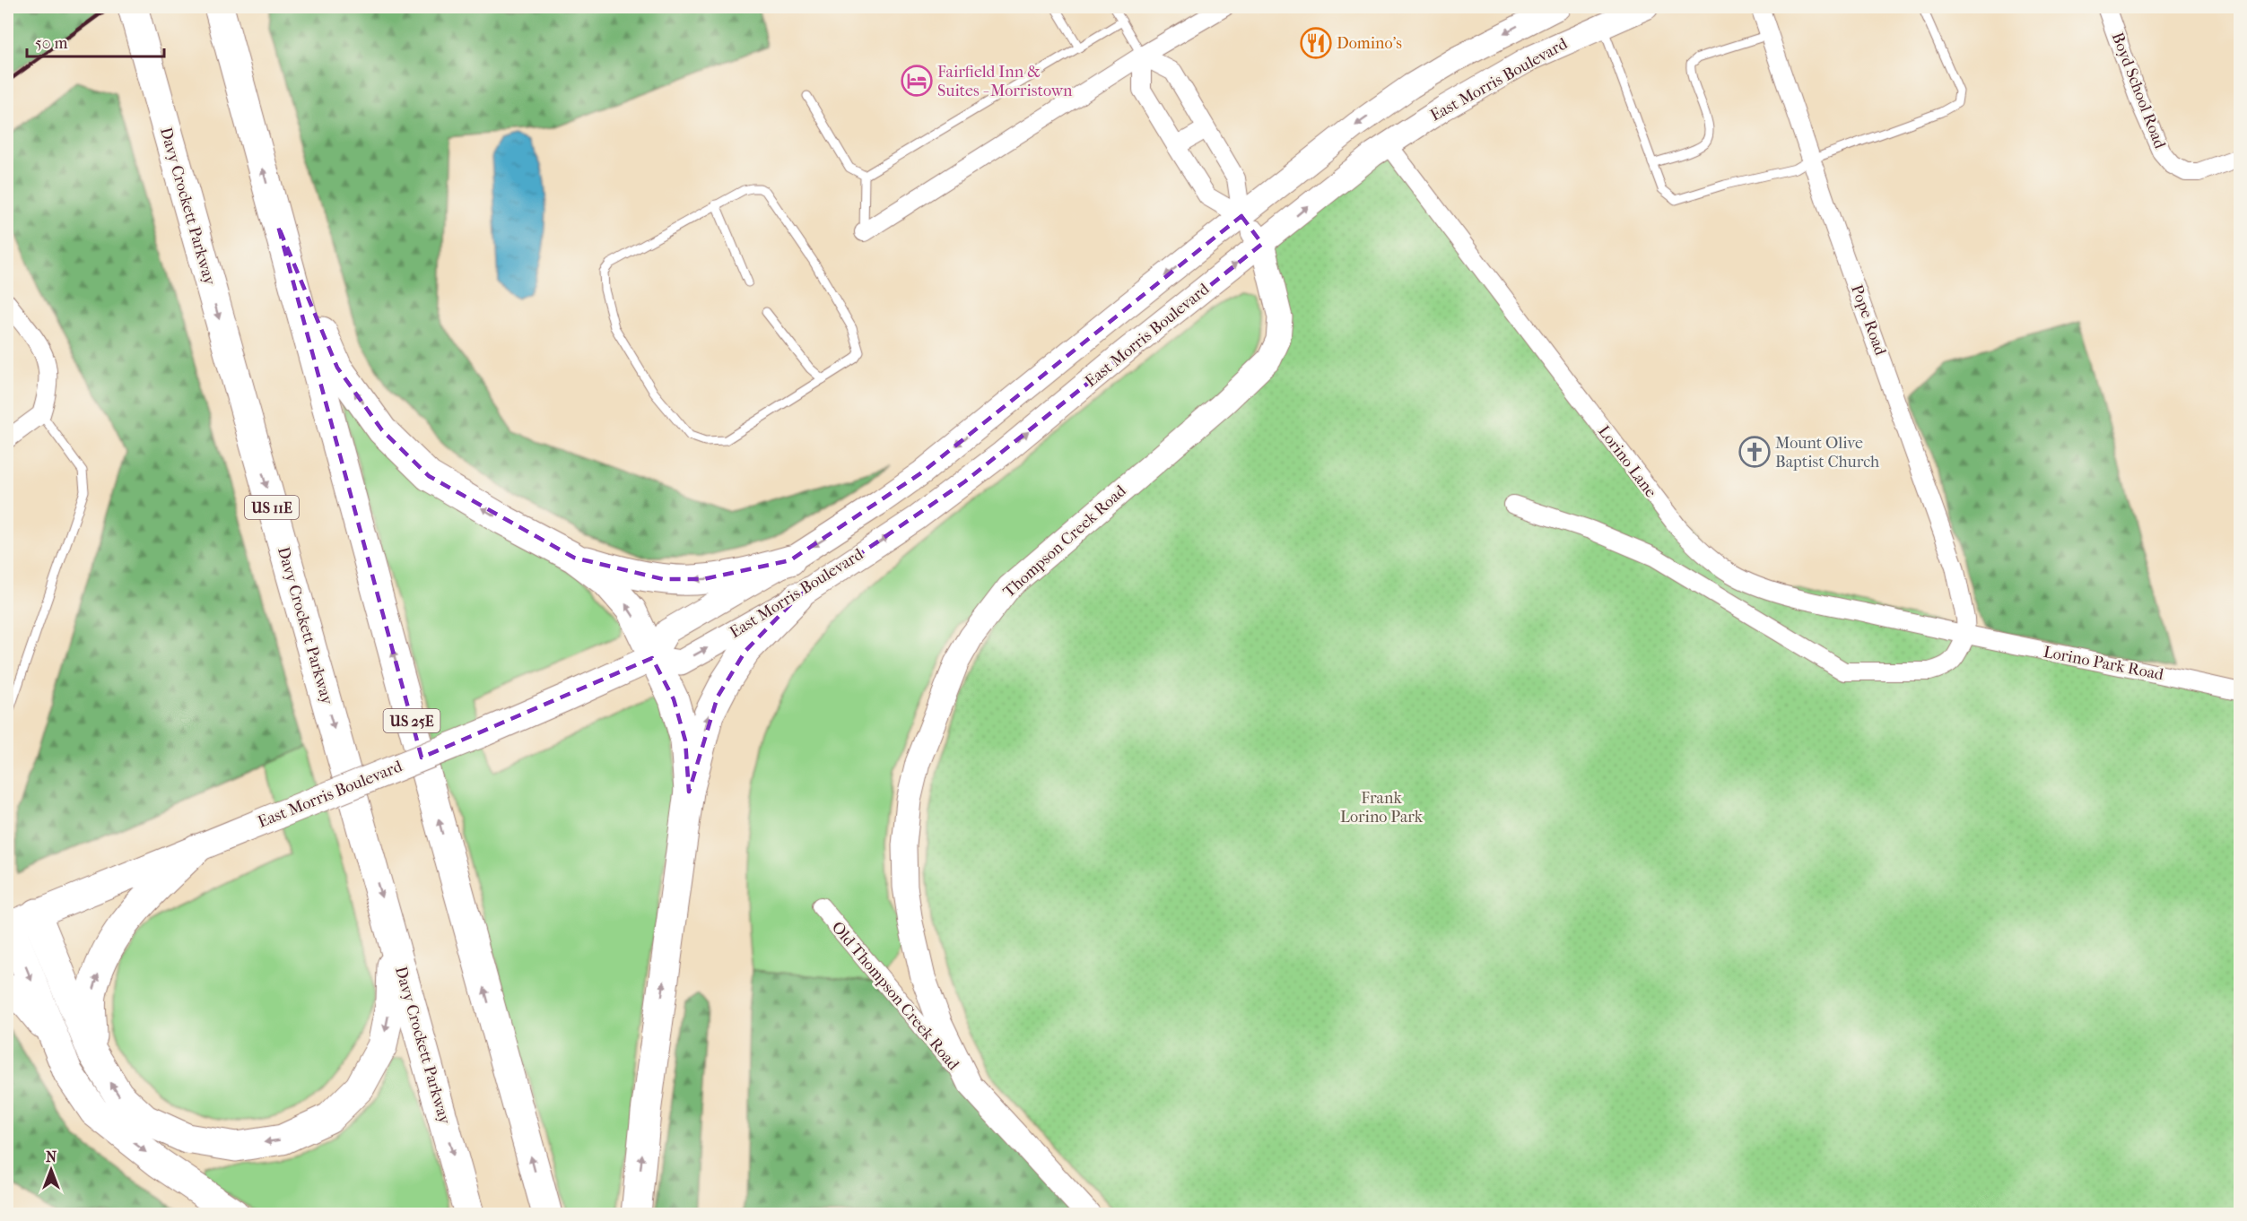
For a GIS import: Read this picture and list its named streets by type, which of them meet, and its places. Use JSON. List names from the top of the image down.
{
  "streets": {
    "highway": ["Davy Crockett Parkway", "US 11E", "US 25E"],
    "main road": ["East Morris Boulevard", "Thompson Creek Road"],
    "street": [
      "Boyd School Road",
      "Pope Road",
      "Lorino Lane",
      "Lorino Park Road",
      "Old Thompson Creek Road"
    ]
  },
  "crossings": [
    ["East Morris Boulevard", "Lorino Lane"],
    ["East Morris Boulevard", "Thompson Creek Road"],
    ["Pope Road", "Lorino Lane"],
    ["Pope Road", "Lorino Park Road"],
    ["Lorino Lane", "Lorino Park Road"],
    ["Thompson Creek Road", "Old Thompson Creek Road"]
  ],
  "parks": ["Frank Lorino Park"],
  "places": {
    "restaurant": ["Domino's"],
    "hotel": ["Fairfield Inn & Suites - Morristown"],
    "church": ["Mount Olive Baptist Church"]
  },
  "scale_bar": "50 m",
  "north": "top"
}
